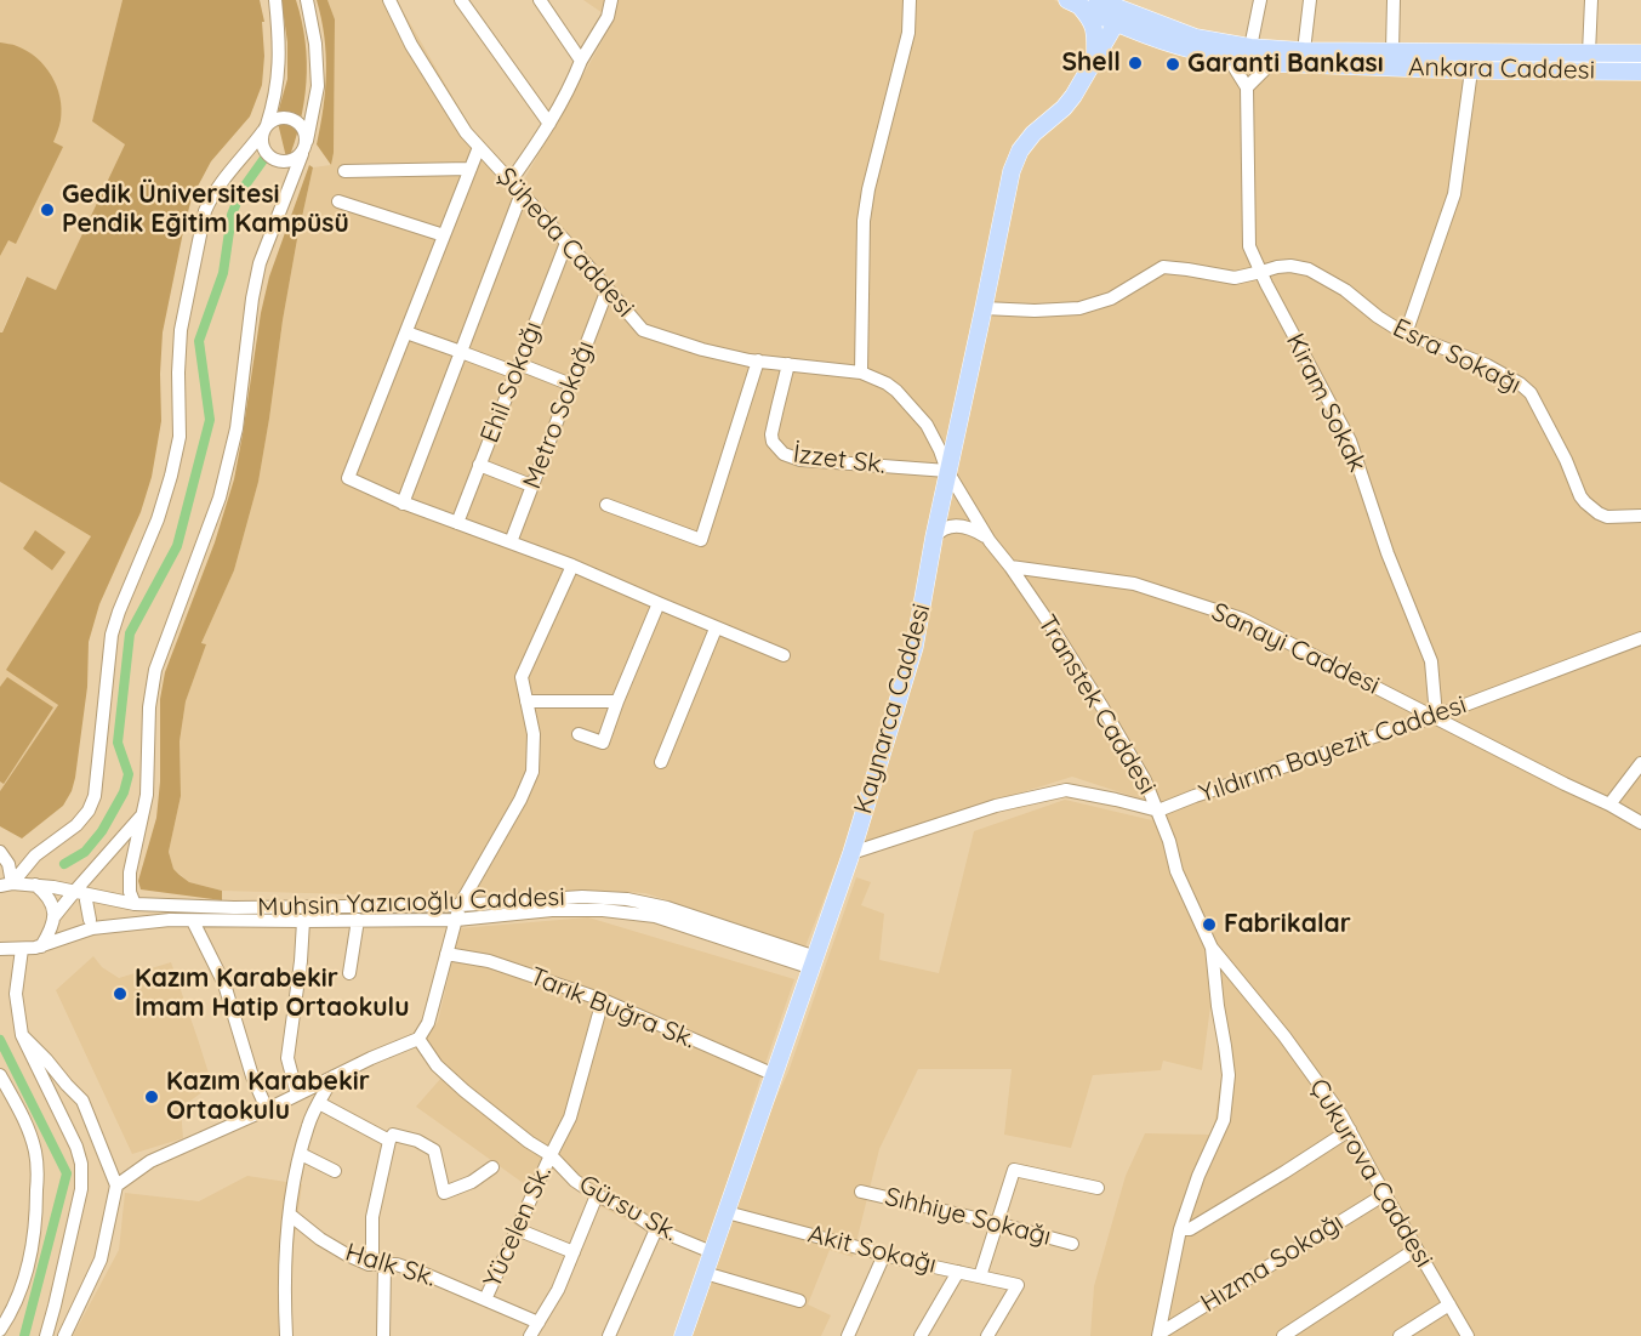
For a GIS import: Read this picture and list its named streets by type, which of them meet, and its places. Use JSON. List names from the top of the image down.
{
  "streets": {
    "main road": ["Ankara Caddesi", "Kaynarca Caddesi"],
    "street": [
      "Şüheda Caddesi",
      "Esra Sokağı",
      "Ehil Sokağı",
      "Kiram Sokak",
      "Metro Sokağı",
      "İzzet Sk.",
      "Sanayi Caddesi",
      "Transtek Caddesi",
      "Yıldırım Bayezit Caddesi",
      "Muhsin Yazıcıoğlu Caddesi",
      "Tarık Buğra Sk.",
      "Çukurova Caddesi",
      "Gürsu Sk.",
      "Sıhhiye Sokağı",
      "Yücelen Sk.",
      "Akit Sokağı",
      "Hızma Sokağı",
      "Halk Sk."
    ]
  },
  "crossings": [
    ["Ankara Caddesi", "Kaynarca Caddesi"],
    ["Şüheda Caddesi", "Ehil Sokağı"],
    ["Şüheda Caddesi", "Metro Sokağı"],
    ["Şüheda Caddesi", "İzzet Sk."],
    ["Şüheda Caddesi", "Transtek Caddesi"],
    ["Şüheda Caddesi", "Kaynarca Caddesi"],
    ["Esra Sokağı", "Kiram Sokak"],
    ["Esra Sokağı", "Kaynarca Caddesi"],
    ["Kiram Sokak", "Sanayi Caddesi"],
    ["Kiram Sokak", "Yıldırım Bayezit Caddesi"],
    ["İzzet Sk.", "Transtek Caddesi"],
    ["İzzet Sk.", "Kaynarca Caddesi"],
    ["Sanayi Caddesi", "Transtek Caddesi"],
    ["Sanayi Caddesi", "Yıldırım Bayezit Caddesi"],
    ["Transtek Caddesi", "Kaynarca Caddesi"],
    ["Transtek Caddesi", "Yıldırım Bayezit Caddesi"],
    ["Transtek Caddesi", "Çukurova Caddesi"],
    ["Transtek Caddesi", "Hızma Sokağı"],
    ["Kaynarca Caddesi", "Muhsin Yazıcıoğlu Caddesi"],
    ["Kaynarca Caddesi", "Tarık Buğra Sk."],
    ["Kaynarca Caddesi", "Gürsu Sk."],
    ["Kaynarca Caddesi", "Akit Sokağı"],
    ["Tarık Buğra Sk.", "Yücelen Sk."],
    ["Çukurova Caddesi", "Hızma Sokağı"],
    ["Gürsu Sk.", "Yücelen Sk."],
    ["Yücelen Sk.", "Halk Sk."]
  ],
  "places": [
    "Shell",
    "Garanti Bankası",
    "Gedik Üniversitesi Pendik Eğitim Kampüsü",
    "Fabrikalar",
    "Kazım Karabekir İmam Hatip Ortaokulu",
    "Kazım Karabekir Ortaokulu"
  ]
}
